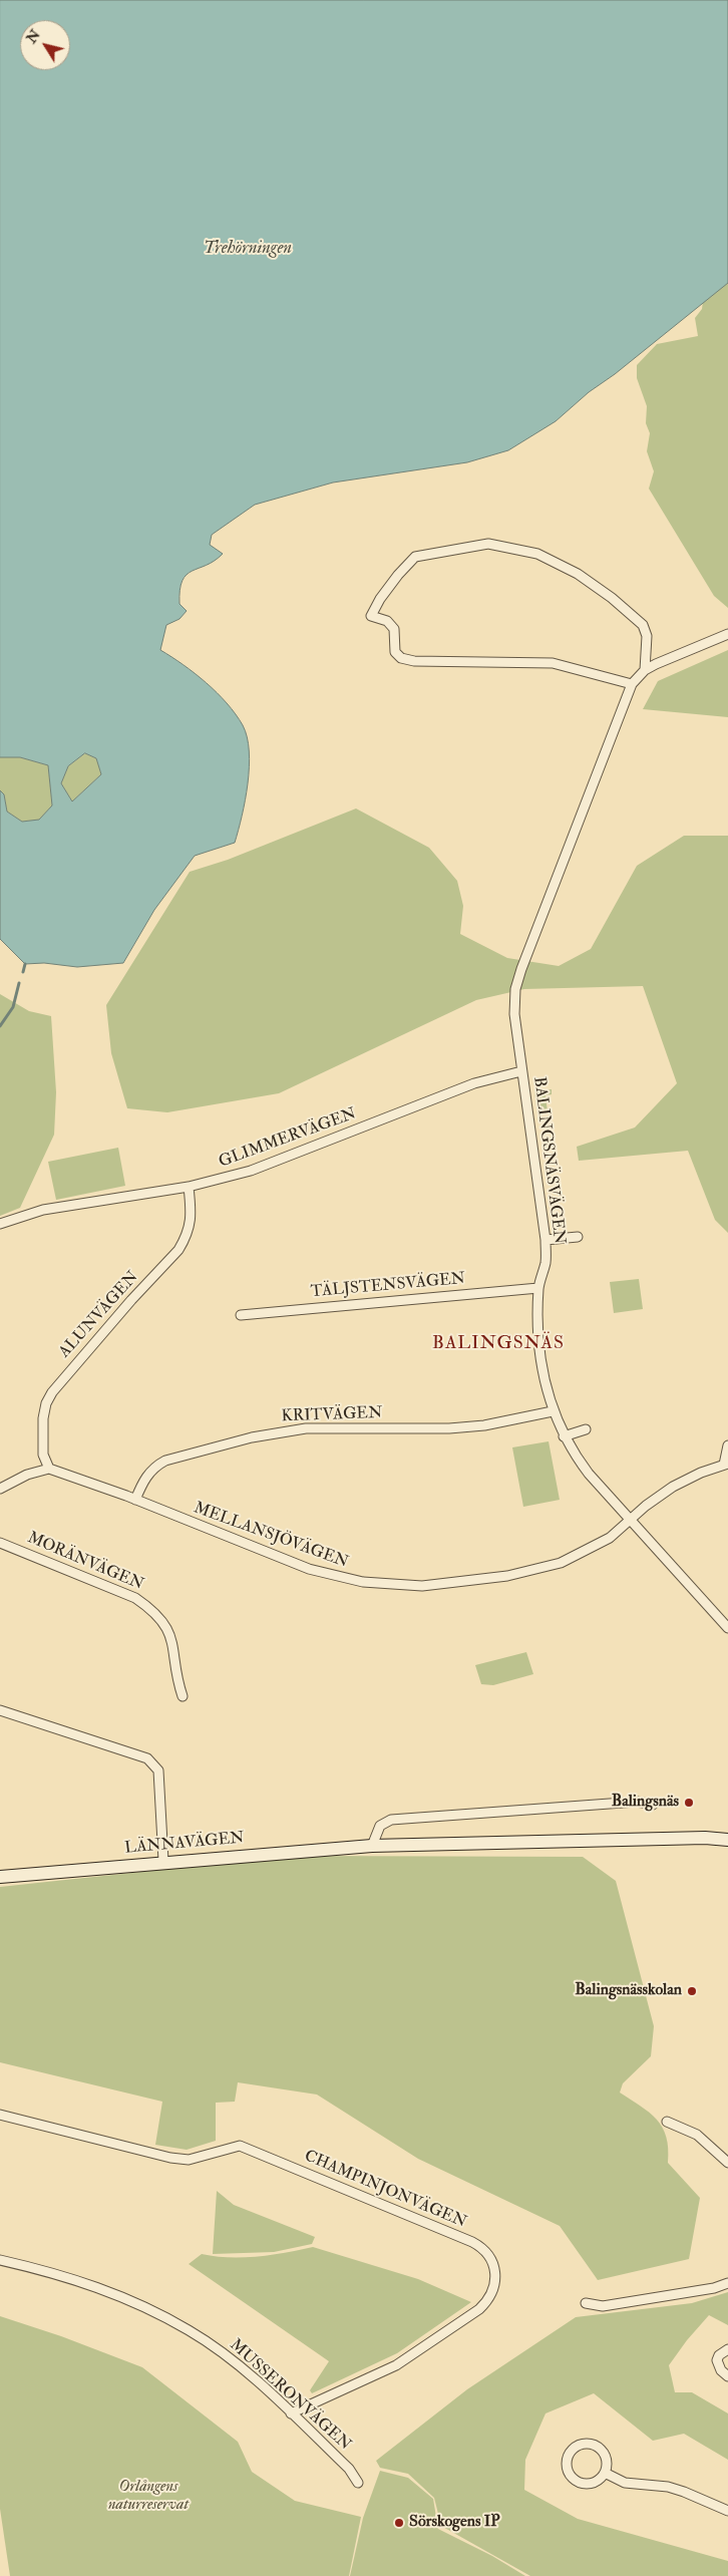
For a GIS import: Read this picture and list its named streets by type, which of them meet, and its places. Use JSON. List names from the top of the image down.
{
  "streets": {
    "main road": ["LÄNNAVÄGEN"],
    "street": [
      "GLIMMERVÄGEN",
      "BALINGSNÄSVÄGEN",
      "TÄLJSTENSVÄGEN",
      "ALUNVÄGEN",
      "KRITVÄGEN",
      "MELLANSJÖVÄGEN",
      "MORÄNVÄGEN",
      "CHAMPINJONVÄGEN",
      "MUSSERONVÄGEN"
    ]
  },
  "crossings": [
    ["GLIMMERVÄGEN", "BALINGSNÄSVÄGEN"],
    ["GLIMMERVÄGEN", "ALUNVÄGEN"],
    ["BALINGSNÄSVÄGEN", "TÄLJSTENSVÄGEN"],
    ["BALINGSNÄSVÄGEN", "KRITVÄGEN"],
    ["BALINGSNÄSVÄGEN", "MELLANSJÖVÄGEN"],
    ["ALUNVÄGEN", "MELLANSJÖVÄGEN"],
    ["KRITVÄGEN", "MELLANSJÖVÄGEN"],
    ["CHAMPINJONVÄGEN", "MUSSERONVÄGEN"]
  ],
  "districts": ["BALINGSNÄS"],
  "water": ["Trehörningen"],
  "parks": ["Orlångens naturreservat"],
  "places": ["Balingsnäs", "Balingsnässkolan", "Sörskogens IP"],
  "north": "top left"
}
